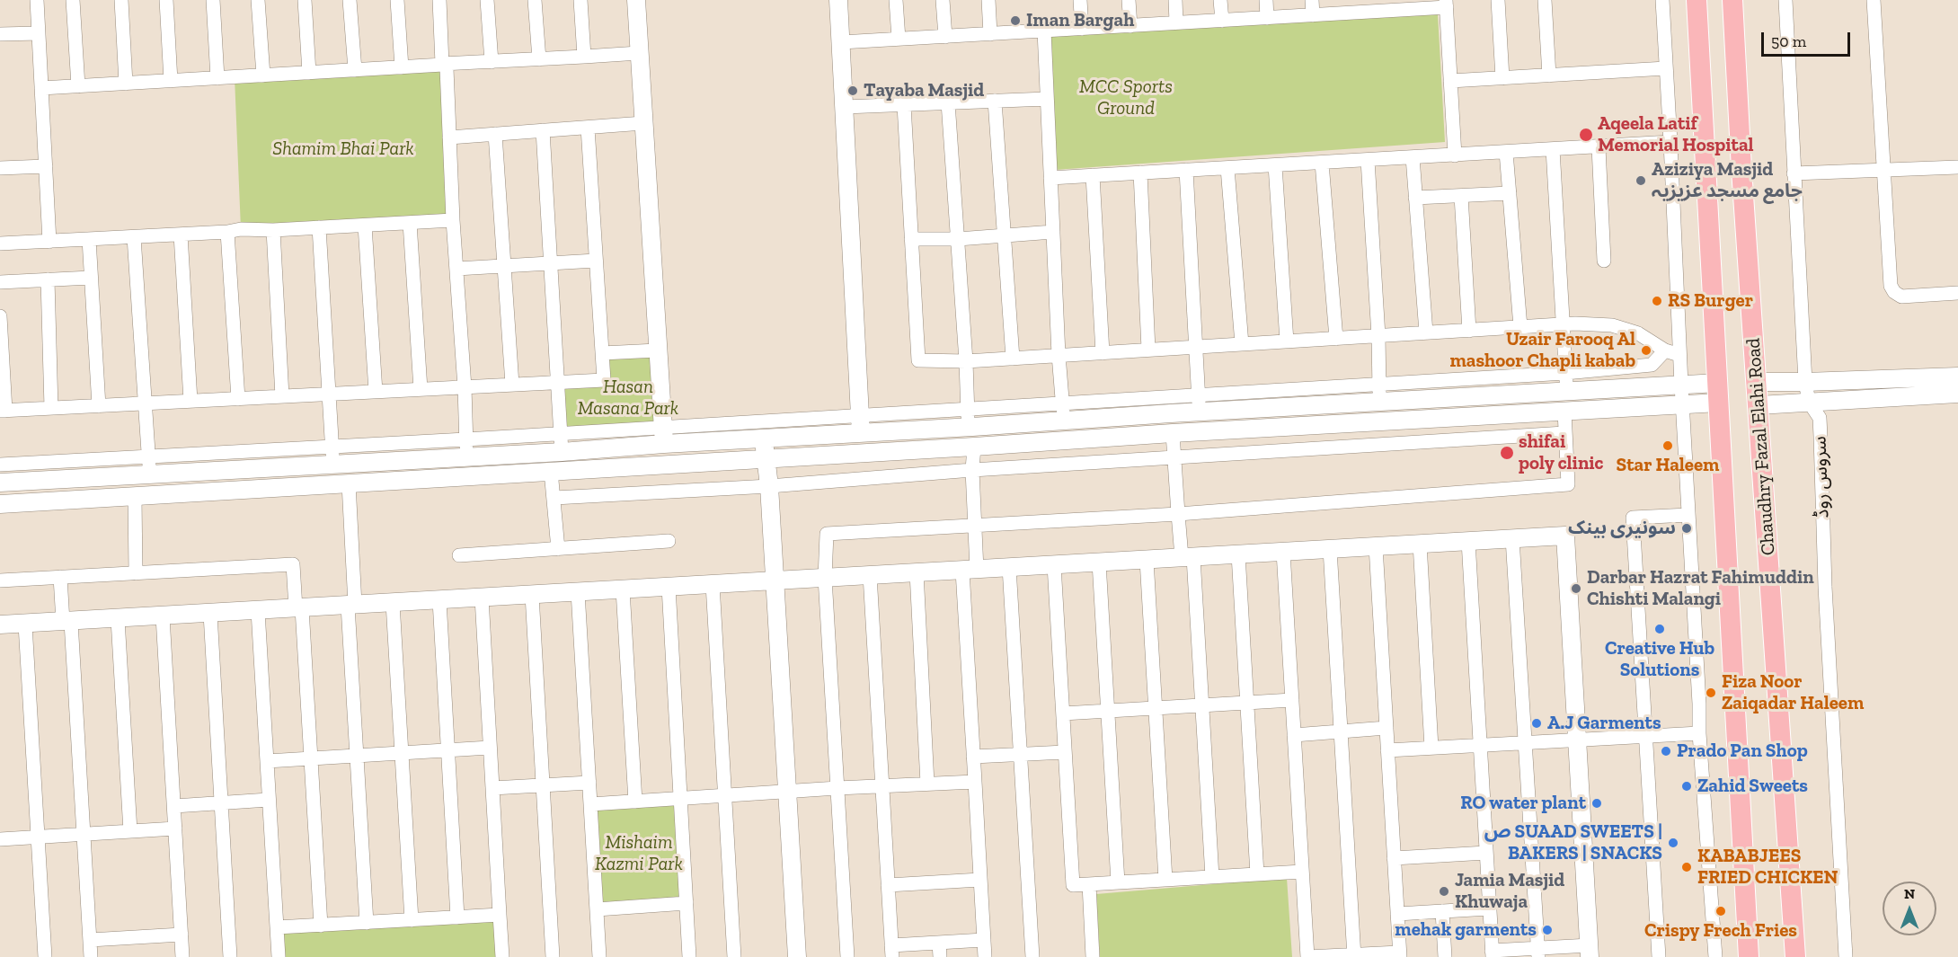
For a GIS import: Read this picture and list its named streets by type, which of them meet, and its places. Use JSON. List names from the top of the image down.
{
  "streets": {
    "main road": ["Chaudhry Fazal Elahi Road"],
    "street": ["سروس روڈ"]
  },
  "parks": [
    "MCC Sports Ground",
    "Shamim Bhai Park",
    "Hasan Masana Park",
    "Mishaim Kazmi Park"
  ],
  "places": [
    "Iman Bargah",
    "Tayaba Masjid",
    "Aqeela Latif Memorial Hospital",
    "Aziziya Masjid جامع مسجد عزیزیہ",
    "RS Burger",
    "Uzair Farooq Al mashoor Chapli kabab",
    "Star Haleem",
    "shifai poly clinic",
    "سونیری بینک",
    "Darbar Hazrat Fahimuddin Chishti Malangi",
    "Creative Hub Solutions",
    "Fiza Noor Zaiqadar Haleem",
    "A.J Garments",
    "Prado Pan Shop",
    "Zahid Sweets",
    "RO water plant",
    "ص SUAAD SWEETS | BAKERS | SNACKS",
    "KABABJEES FRIED CHICKEN",
    "Jamia Masjid Khuwaja",
    "Crispy Frech Fries",
    "mehak garments"
  ],
  "scale_bar": "50 m",
  "north": "top"
}
